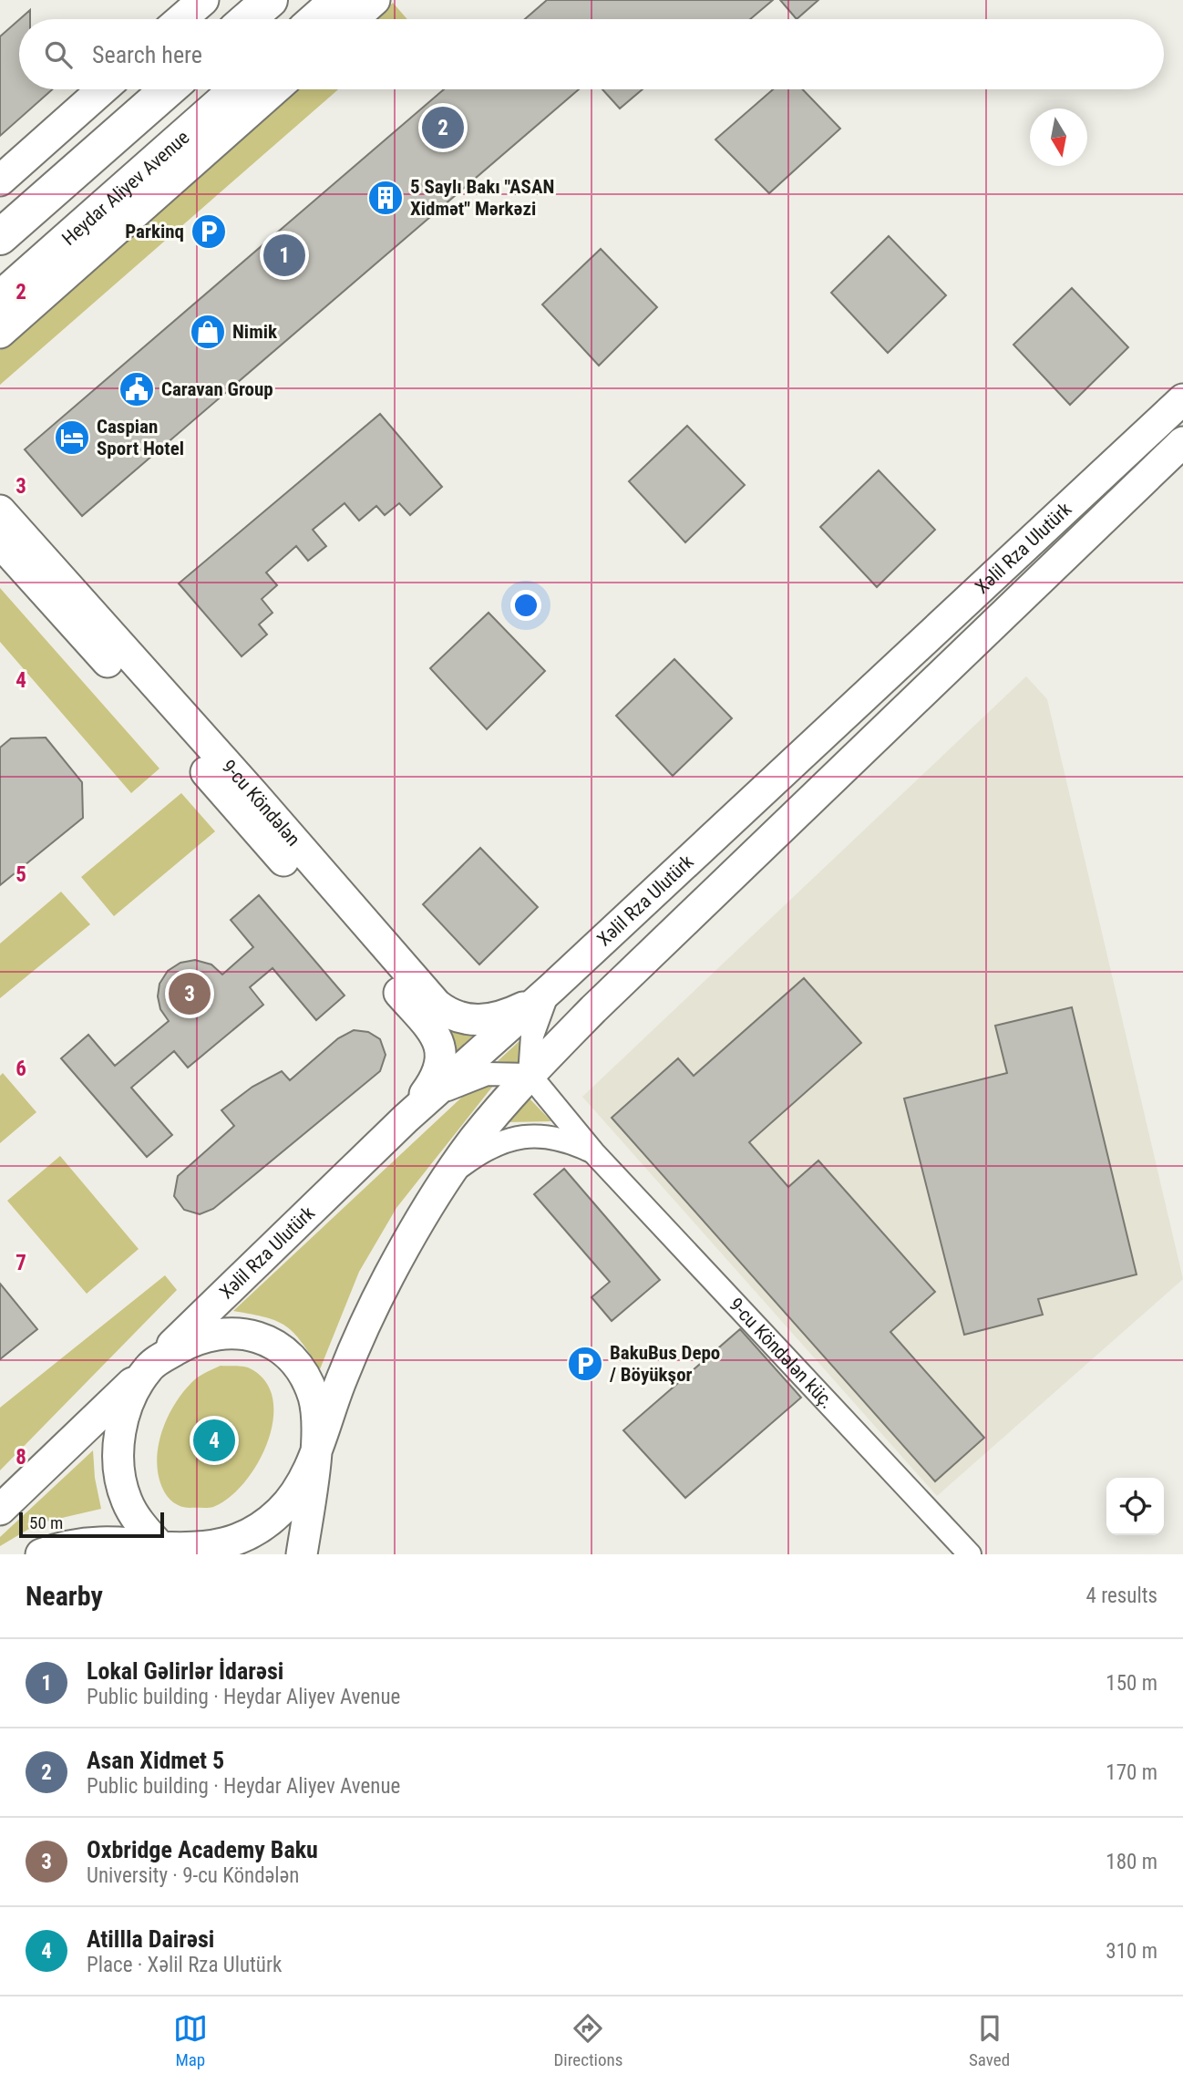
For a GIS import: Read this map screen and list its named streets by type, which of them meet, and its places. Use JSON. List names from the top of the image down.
{
  "streets": {
    "highway": ["Heydar Aliyev Avenue"],
    "main road": ["Xəlil Rza Ulutürk", "9-cu Köndələn"],
    "street": ["9-cu Köndələn küç."]
  },
  "crossings": [
    ["Xəlil Rza Ulutürk", "9-cu Köndələn"],
    ["Xəlil Rza Ulutürk", "9-cu Köndələn küç."]
  ],
  "places": {
    "building": ["5 Saylı Bakı \"ASAN Xidmət\" Mərkəzi"],
    "parking": ["Parkinq", "BakuBus Depo / Böyükşor"],
    "shop": ["Nimik"],
    "public building": ["Caravan Group"],
    "hotel": ["Caspian Sport Hotel"]
  },
  "scale_bar": "50 m",
  "north": "bottom",
  "page": {
    "search": "Search here",
    "pins": [
      "2",
      "1",
      "3",
      "4"
    ],
    "scale": "50 m",
    "heading": ["Nearby", "4 results"],
    "list": [
      {
        "mark": "1",
        "name": "Lokal Gəlirlər İdarəsi",
        "note": "Public building · Heydar Aliyev Avenue",
        "value": "150 m"
      },
      {
        "mark": "2",
        "name": "Asan Xidmet 5",
        "note": "Public building · Heydar Aliyev Avenue",
        "value": "170 m"
      },
      {
        "mark": "3",
        "name": "Oxbridge Academy Baku",
        "note": "University · 9-cu Köndələn",
        "value": "180 m"
      },
      {
        "mark": "4",
        "name": "Atillla Dairəsi",
        "note": "Place · Xəlil Rza Ulutürk",
        "value": "310 m"
      }
    ],
    "nav": ["Map", "Directions", "Saved"]
  },
  "grid": {
    "rows": [
      "2",
      "3",
      "4",
      "5",
      "6",
      "7",
      "8"
    ]
  }
}
